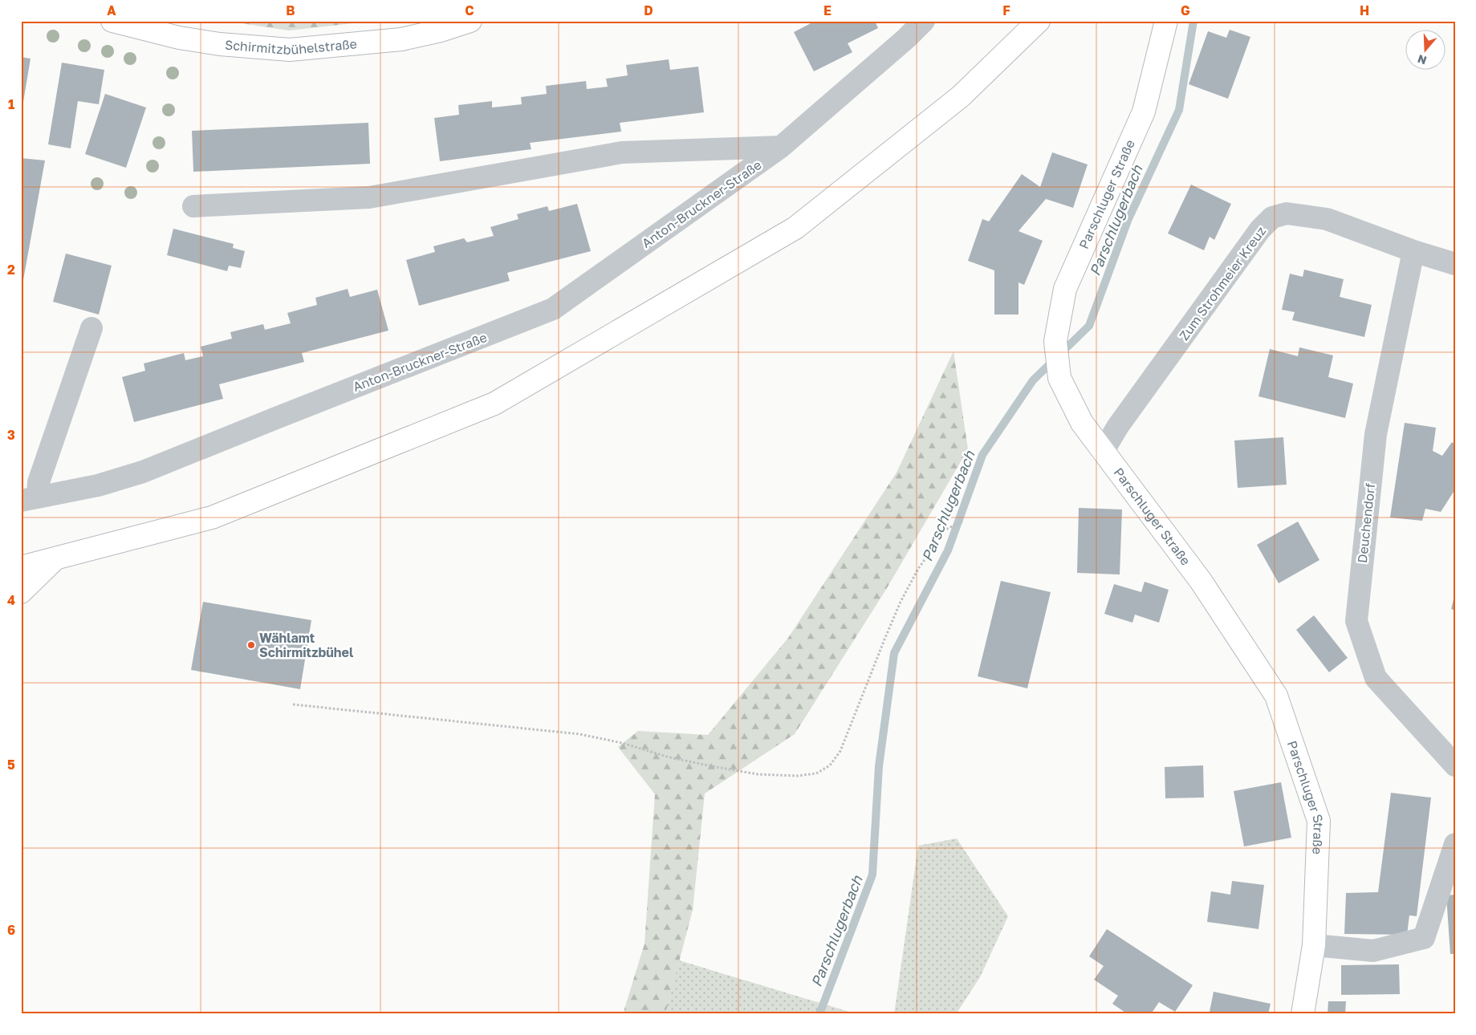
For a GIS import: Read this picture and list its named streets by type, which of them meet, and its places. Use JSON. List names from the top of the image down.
{
  "streets": {
    "main road": ["Schirmitzbühelstraße", "Parschluger Straße"],
    "street": ["Anton-Bruckner-Straße", "Zum Strohmeier Kreuz", "Deuchendorf"]
  },
  "crossings": [
    ["Parschluger Straße", "Zum Strohmeier Kreuz"],
    ["Zum Strohmeier Kreuz", "Deuchendorf"]
  ],
  "water": ["Parschlugerbach"],
  "places": ["Wählamt Schirmitzbühel"],
  "north": "bottom",
  "grid": {
    "columns": [
      "A",
      "B",
      "C",
      "D",
      "E",
      "F",
      "G",
      "H"
    ],
    "rows": [
      "1",
      "2",
      "3",
      "4",
      "5",
      "6"
    ]
  }
}
